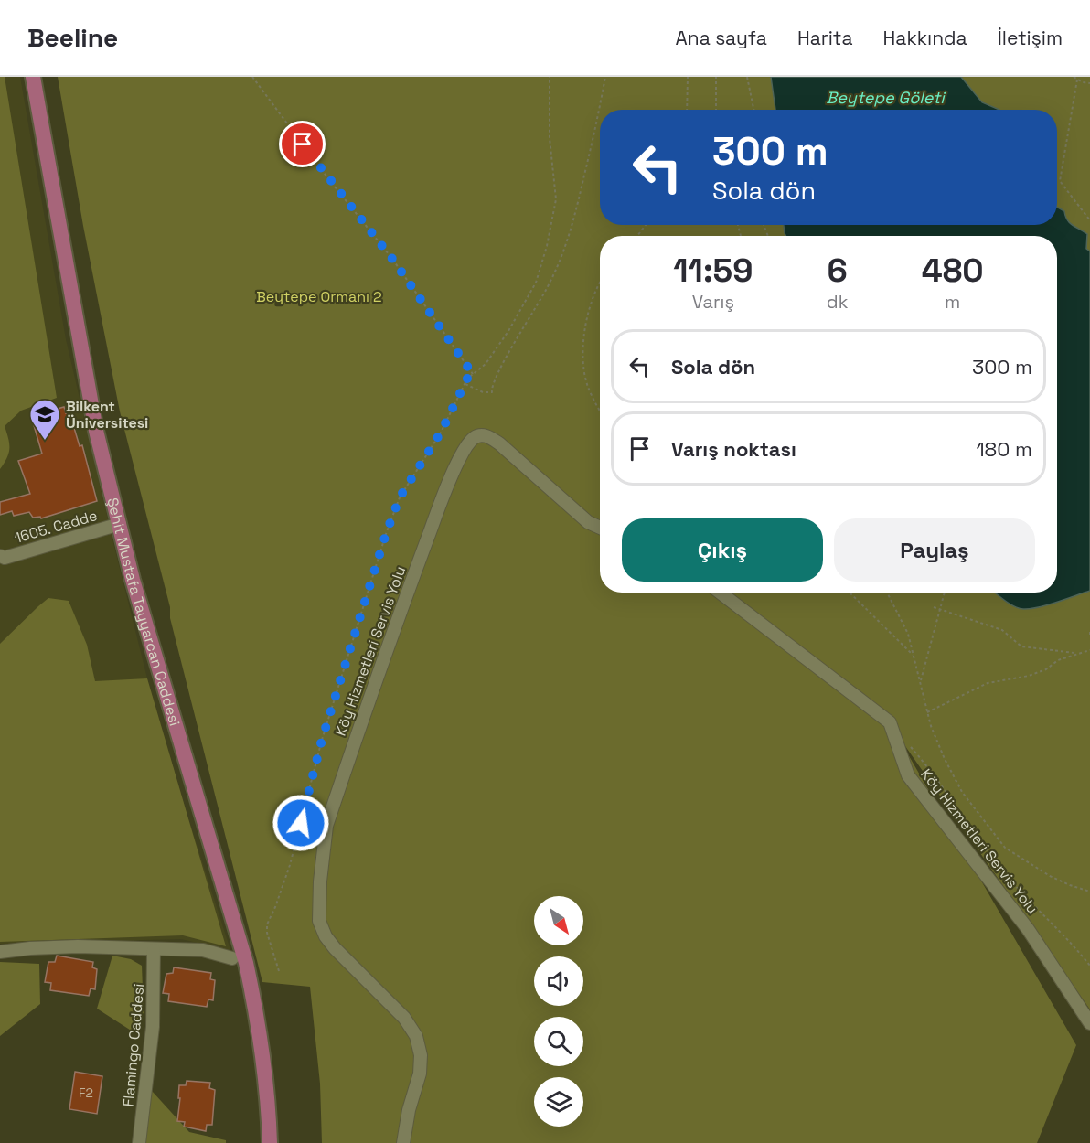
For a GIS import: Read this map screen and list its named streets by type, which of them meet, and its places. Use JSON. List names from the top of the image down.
{
  "streets": {
    "main road": ["Şehit Mustafa Tayyarcan Caddesi"],
    "street": ["1605. Cadde", "Köy Hizmetleri Servis Yolu", "Flamingo Caddesi"]
  },
  "crossings": [
    ["1605. Cadde", "Şehit Mustafa Tayyarcan Caddesi"]
  ],
  "water": ["Beytepe Göleti"],
  "parks": ["Beytepe Ormanı 2"],
  "places": {
    "school or university": ["Bilkent Üniversitesi"]
  },
  "house_numbers": ["F2"],
  "north": "bottom right",
  "page": {
    "header": "Beeline",
    "nav": [
      "Ana sayfa",
      "Harita",
      "Hakkında",
      "İletişim"
    ],
    "turn": ["300 m", "Sola dön"],
    "eta": [
      "11:59",
      "Varış",
      "6",
      "dk",
      "480",
      "m"
    ],
    "list": [
      {
        "name": "Sola dön",
        "value": "300 m"
      },
      {
        "name": "Varış noktası",
        "value": "180 m"
      }
    ],
    "buttons": ["Çıkış", "Paylaş"]
  }
}
